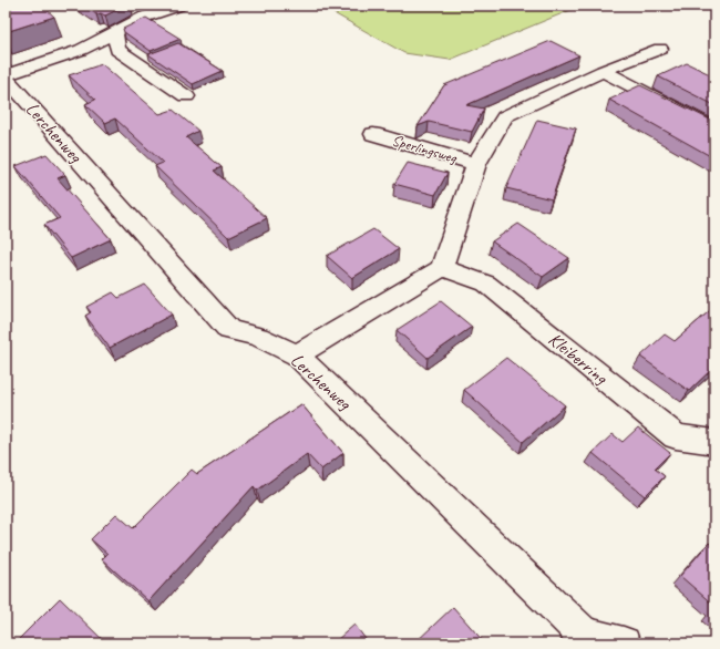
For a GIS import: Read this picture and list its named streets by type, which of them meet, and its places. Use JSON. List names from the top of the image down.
{
  "streets": {
    "street": ["Lerchenweg", "Sperlingsweg", "Kleiberring"]
  }
}
